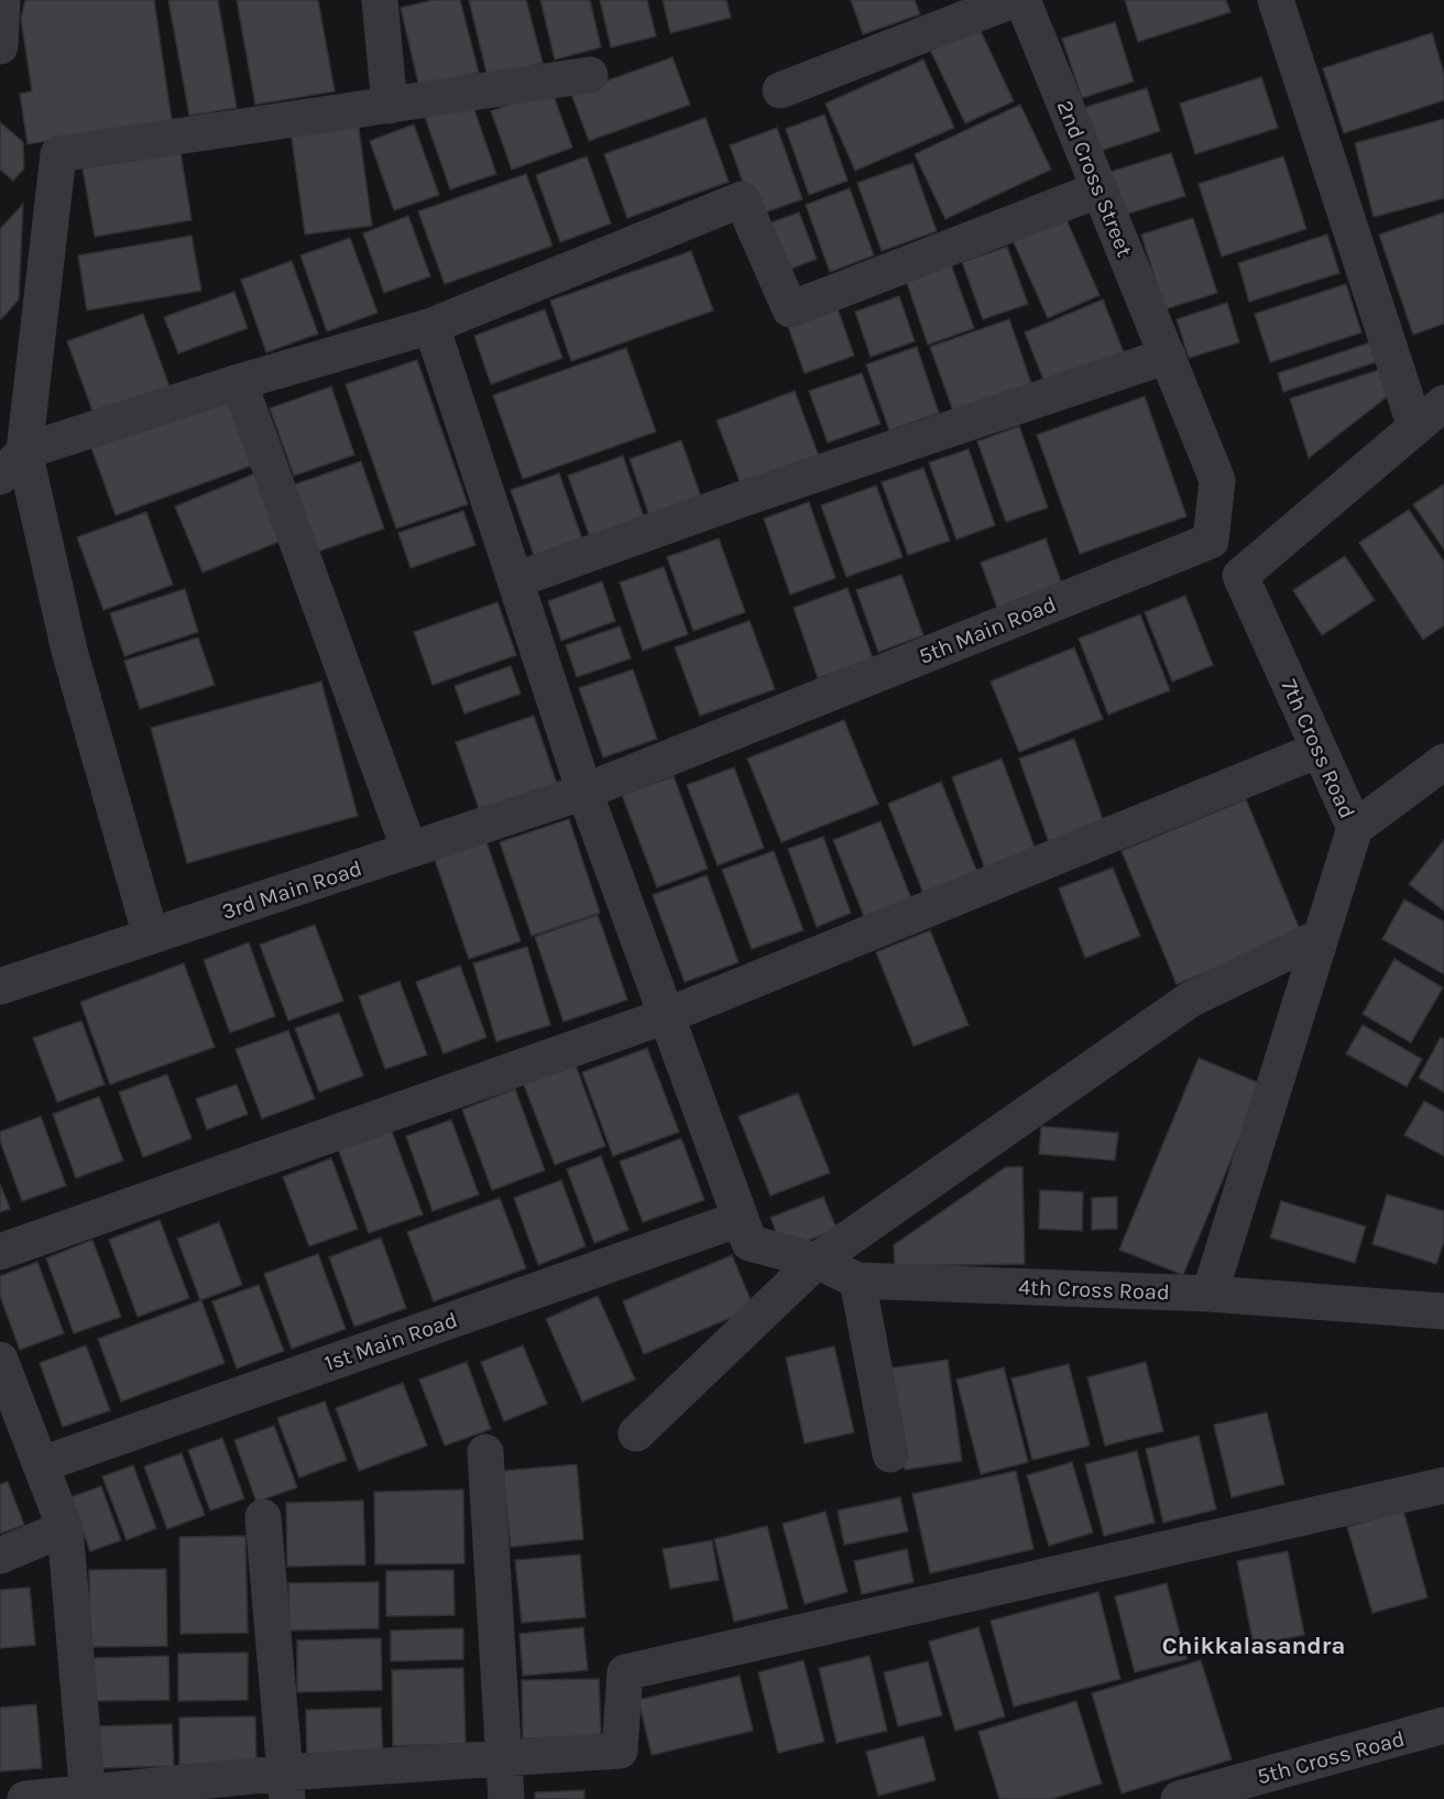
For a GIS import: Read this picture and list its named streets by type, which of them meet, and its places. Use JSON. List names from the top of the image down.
{
  "streets": {
    "street": [
      "2nd Cross Street",
      "5th Main Road",
      "7th Cross Road",
      "3rd Main Road",
      "4th Cross Road",
      "1st Main Road",
      "5th Cross Road"
    ]
  },
  "crossings": [
    ["2nd Cross Street", "5th Main Road"],
    ["5th Main Road", "3rd Main Road"],
    ["7th Cross Road", "4th Cross Road"],
    ["4th Cross Road", "1st Main Road"]
  ],
  "districts": ["Chikkalasandra"]
}
